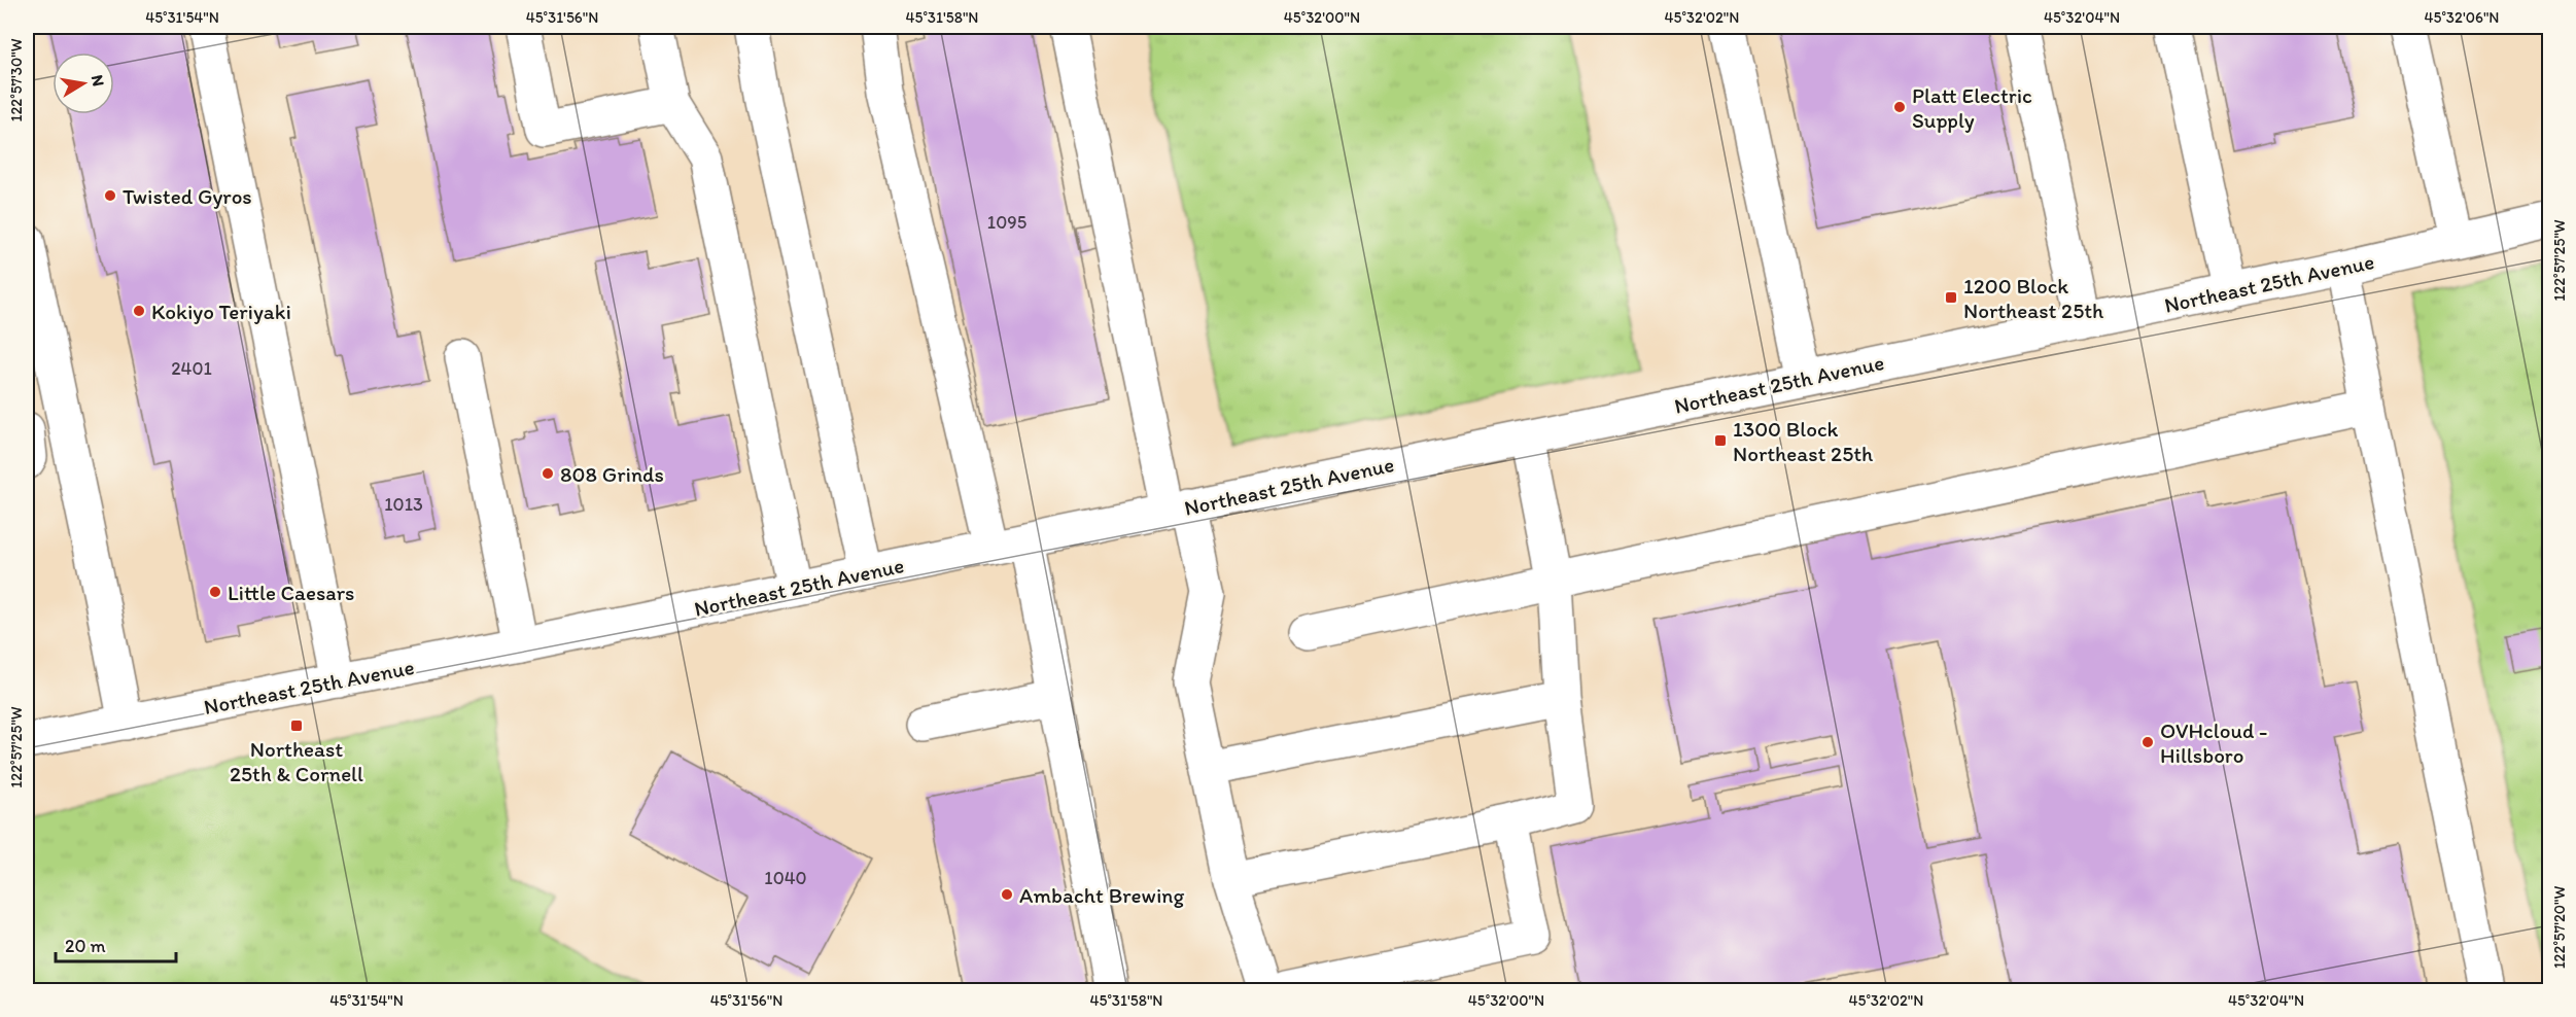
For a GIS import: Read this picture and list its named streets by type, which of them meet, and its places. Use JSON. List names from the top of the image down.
{
  "streets": {
    "main road": ["Northeast 25th Avenue"]
  },
  "places": {
    "other": [
      "Platt Electric Supply",
      "Twisted Gyros",
      "Kokiyo Teriyaki",
      "808 Grinds",
      "Little Caesars",
      "OVHcloud - Hillsboro",
      "Ambacht Brewing"
    ],
    "transit": ["1200 Block Northeast 25th", "1300 Block Northeast 25th", "Northeast 25th & Cornell"]
  },
  "house_numbers": [
    "1095",
    "2401",
    "1013",
    "1040"
  ],
  "scale_bar": "20 m",
  "north": "right",
  "coordinates": [
    "45°31'54\"N",
    "45°31'56\"N",
    "45°31'58\"N",
    "45°32'00\"N",
    "45°32'02\"N",
    "45°32'04\"N",
    "45°32'06\"N",
    "122°57'30\"W",
    "122°57'25\"W",
    "122°57'20\"W"
  ]
}
